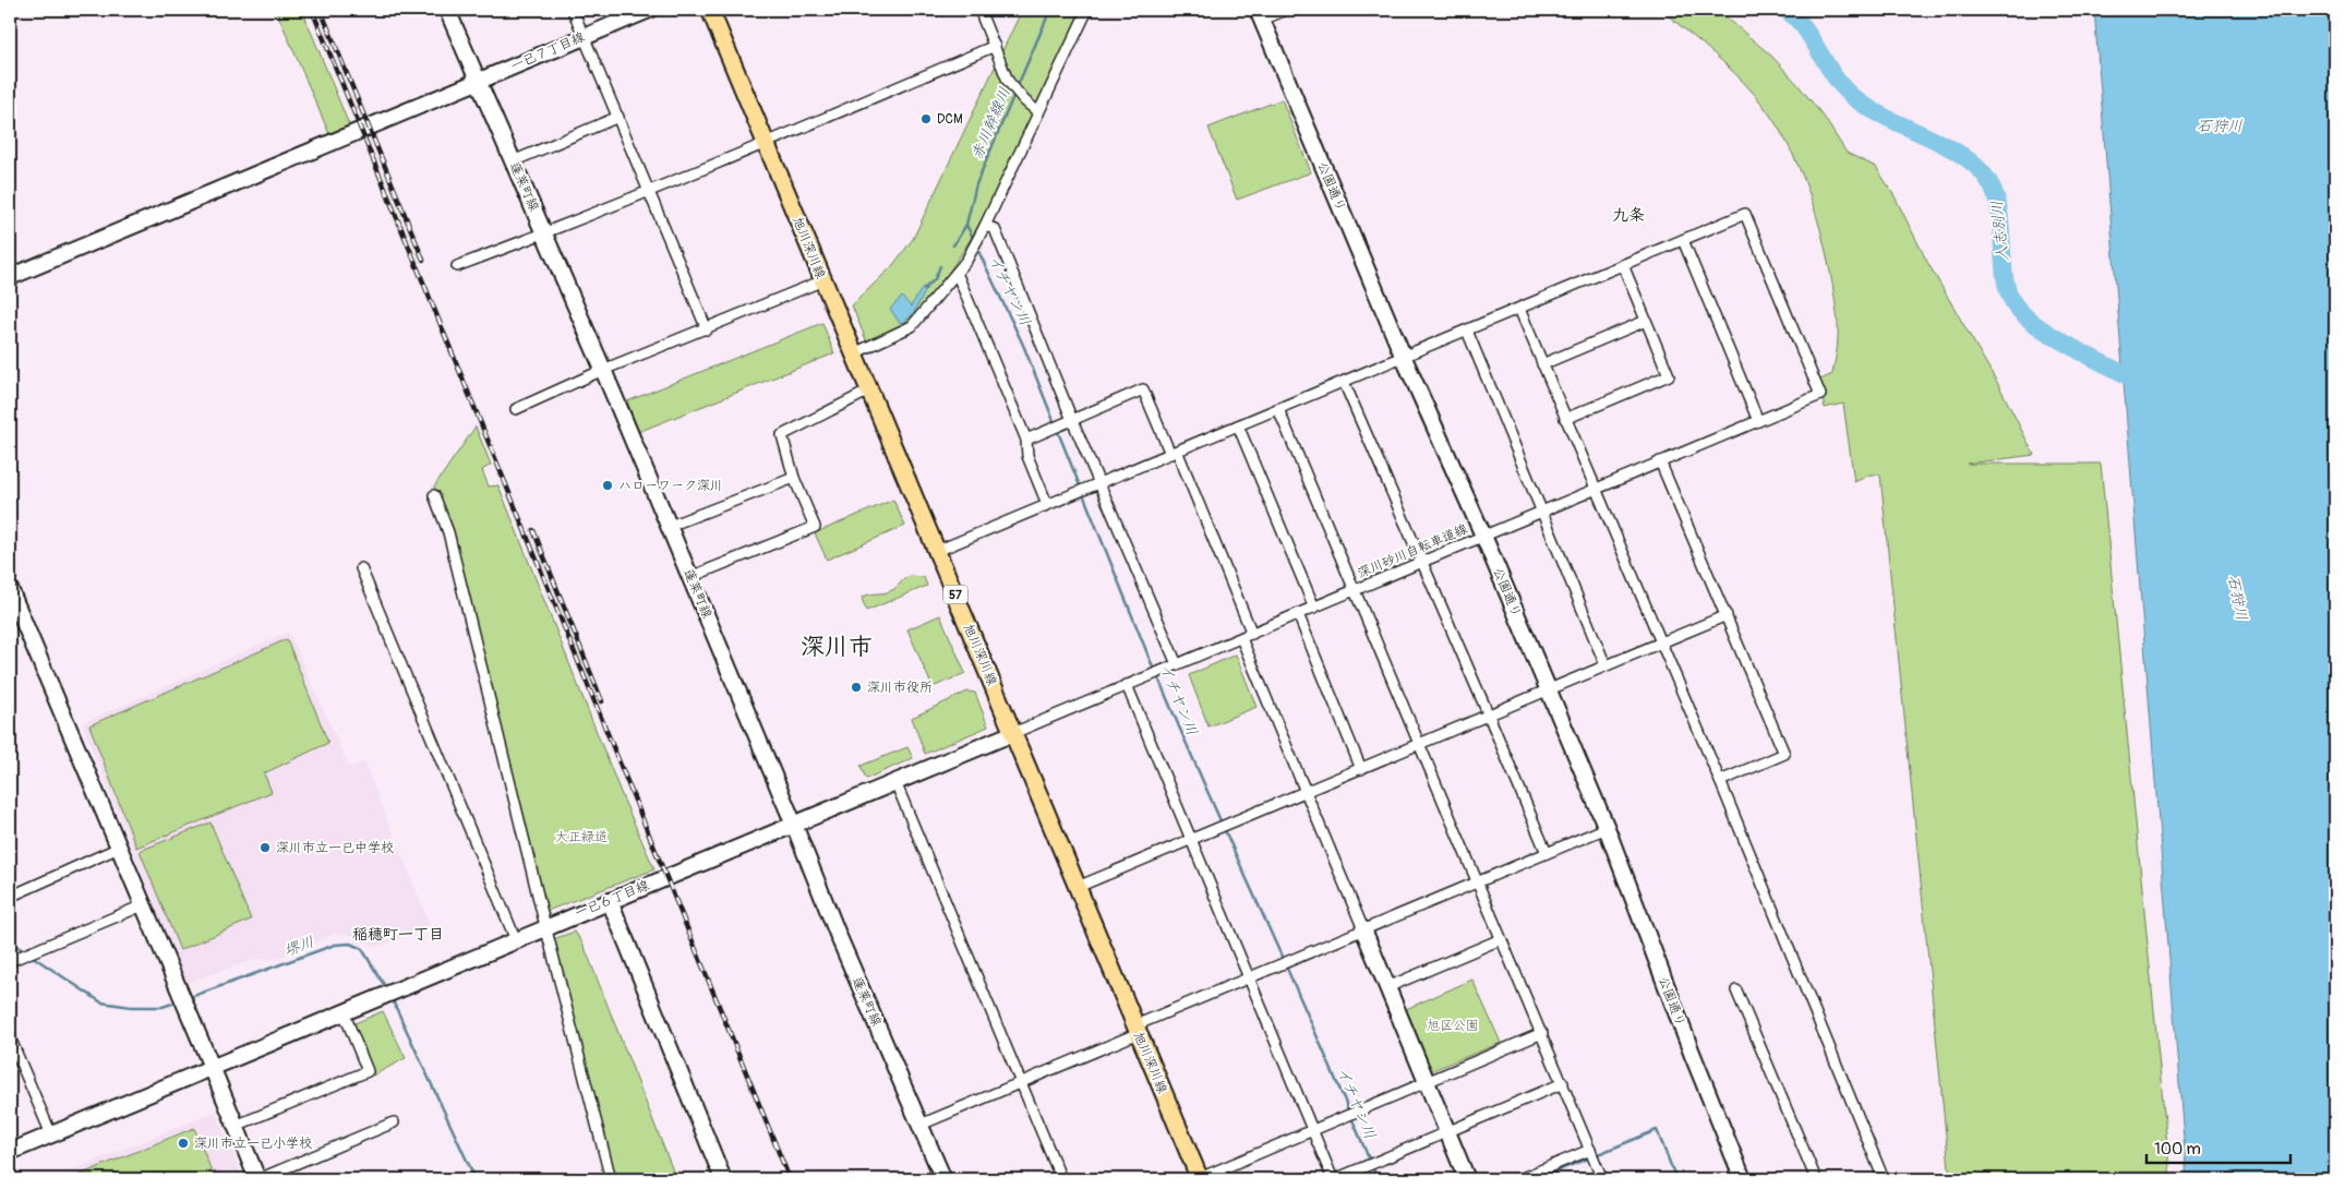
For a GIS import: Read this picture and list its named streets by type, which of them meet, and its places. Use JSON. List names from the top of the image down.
{
  "streets": {
    "main road": ["旭川深川線", "57"],
    "street": [
      "一已７丁目線",
      "蓬莱町線",
      "公園通り",
      "深川砂川自転車道線",
      "一已６丁目線"
    ]
  },
  "crossings": [
    ["一已７丁目線", "蓬莱町線"],
    ["蓬莱町線", "一已６丁目線"],
    ["公園通り", "深川砂川自転車道線"],
    ["旭川深川線", "深川砂川自転車道線"],
    ["旭川深川線", "一已６丁目線"],
    ["深川砂川自転車道線", "一已６丁目線"]
  ],
  "districts": ["九条", "深川市", "稲穂町一丁目"],
  "water": [
    "赤川幹線川",
    "石狩川",
    "入志別川",
    "イチヤン川",
    "堺川"
  ],
  "parks": ["大正緑道", "旭区公園"],
  "places": [
    "DCM",
    "ハローワーク深川",
    "深川市役所",
    "深川市立一已中学校",
    "深川市立一已小学校"
  ],
  "scale_bar": "100 m"
}
